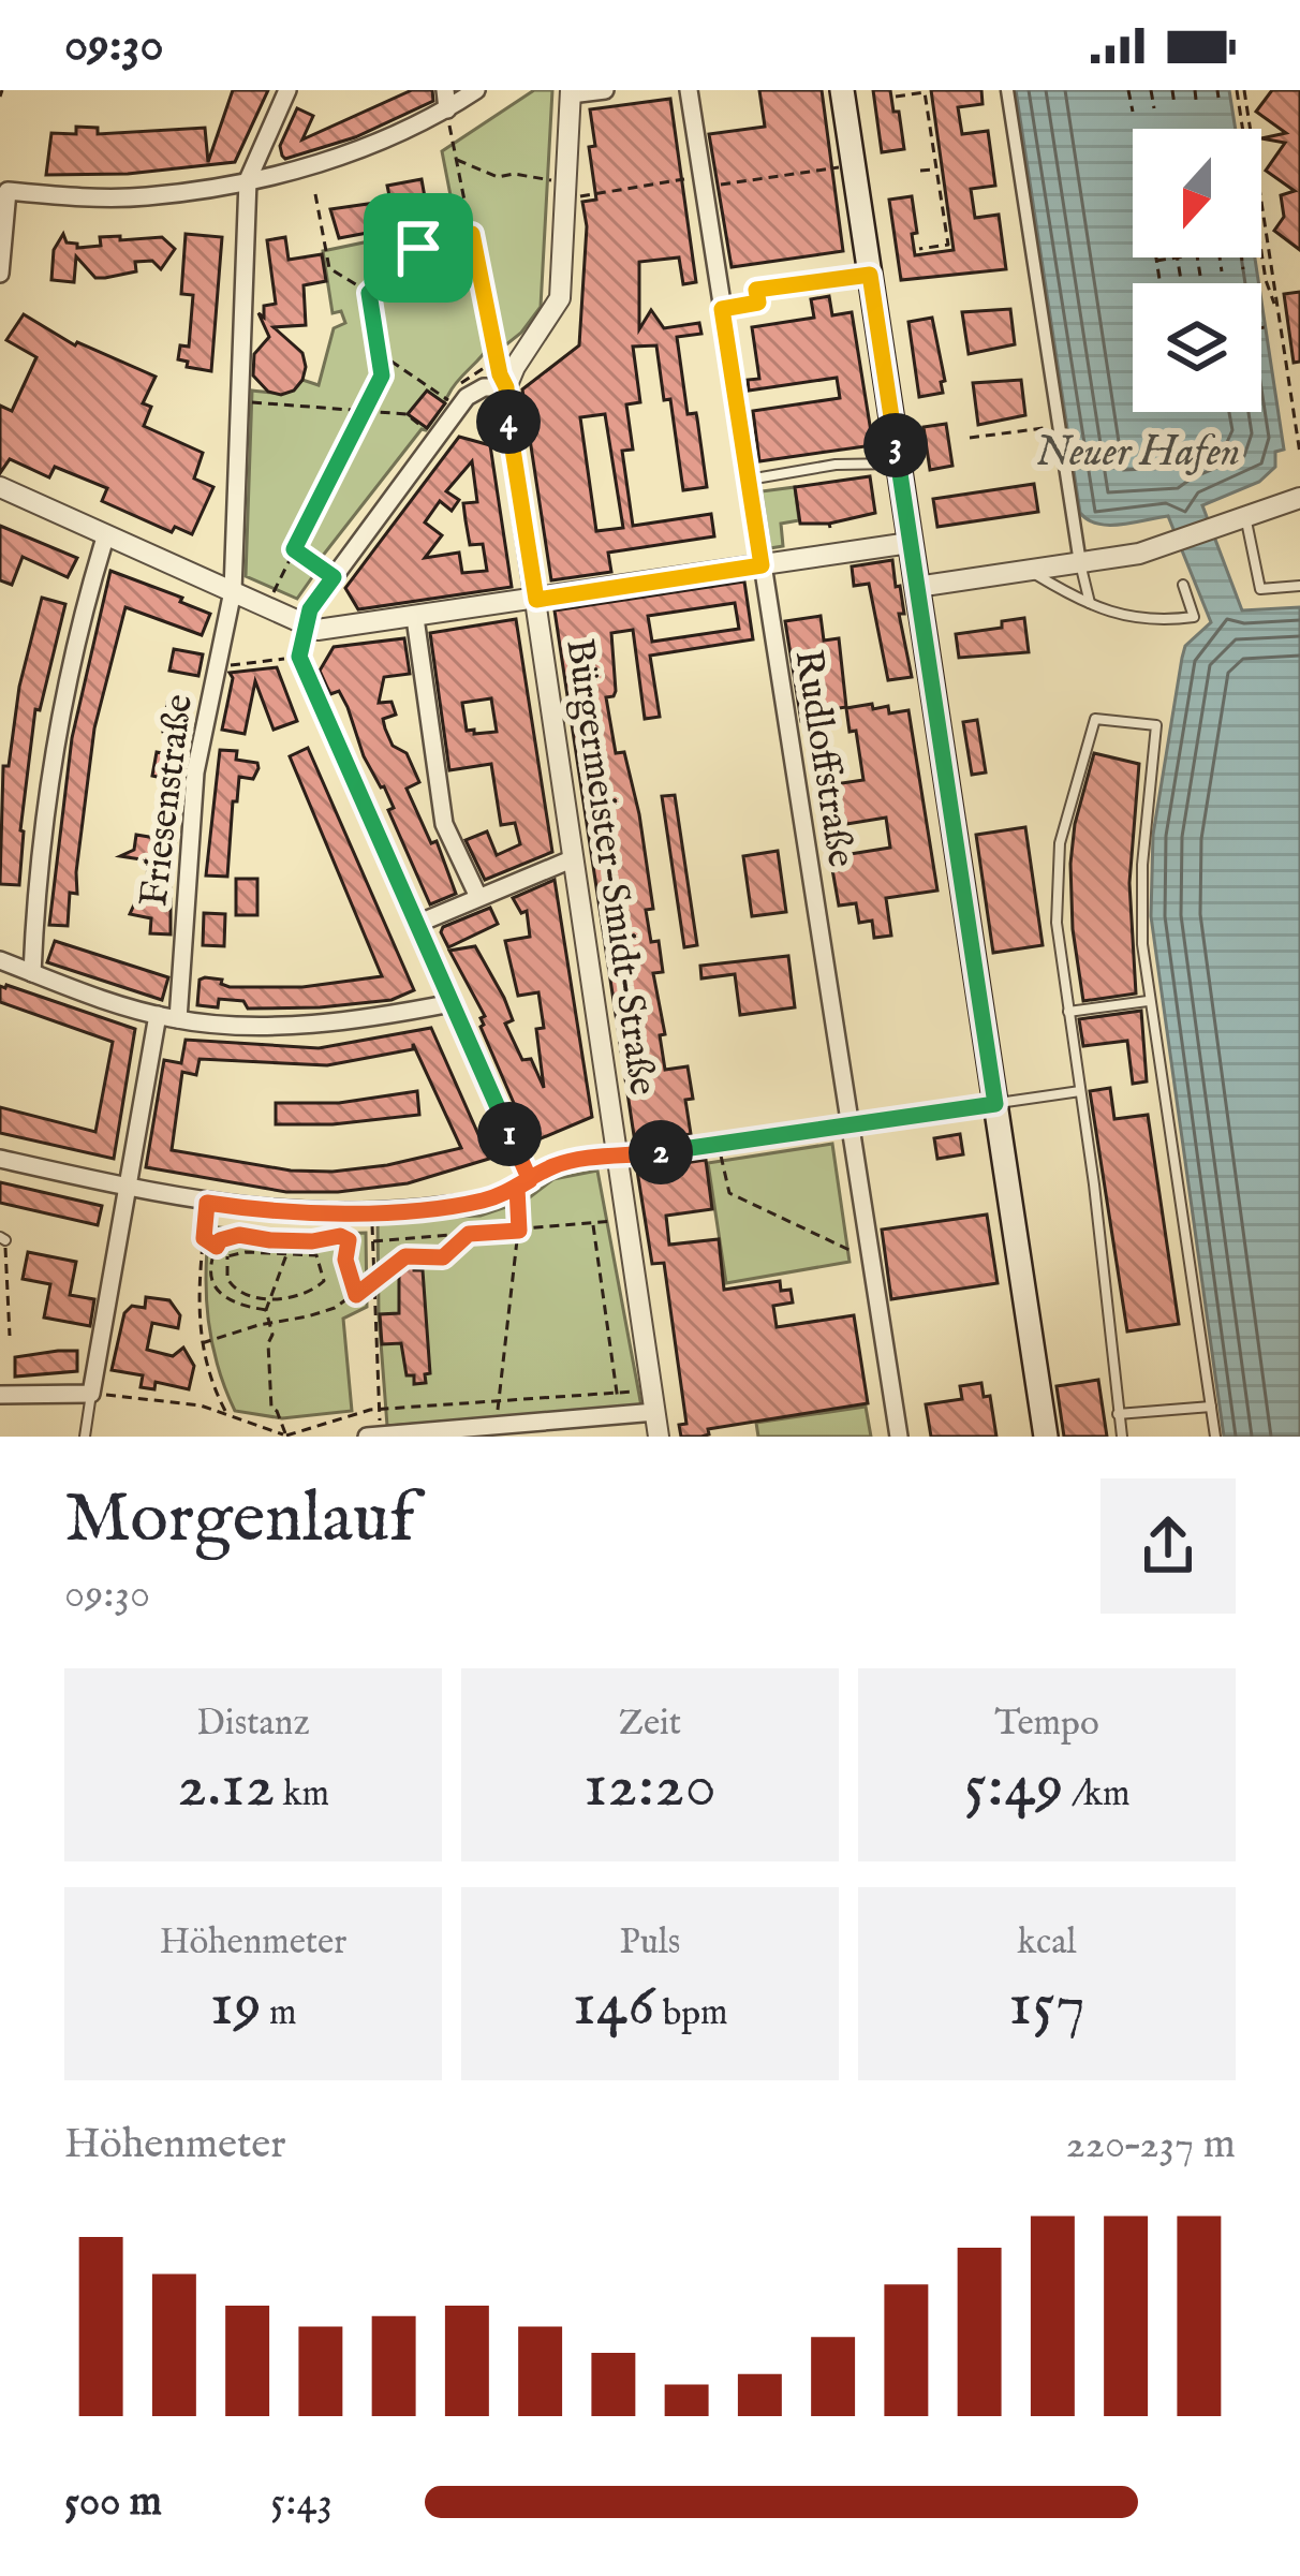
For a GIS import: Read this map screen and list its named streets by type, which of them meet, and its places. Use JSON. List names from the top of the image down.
{
  "streets": {
    "street": ["Rudloffstraße", "Friesenstraße", "Bürgermeister-Smidt-Straße"]
  },
  "water": ["Neuer Hafen"],
  "north": "bottom",
  "page": {
    "status": "09:30",
    "pins": [
      "4",
      "3",
      "1",
      "2"
    ],
    "heading": ["Morgenlauf", "09:30"],
    "stats": [
      ["Distanz", "2.12 km"],
      ["Zeit", "12:20"],
      ["Tempo", "5:49 /km"],
      ["Höhenmeter", "19 m"],
      ["Puls", "146 bpm"],
      ["kcal", "157"]
    ],
    "chart": ["Höhenmeter", "220–237 m"],
    "list": [
      {
        "name": "500 m",
        "note": "5:43"
      }
    ]
  }
}
